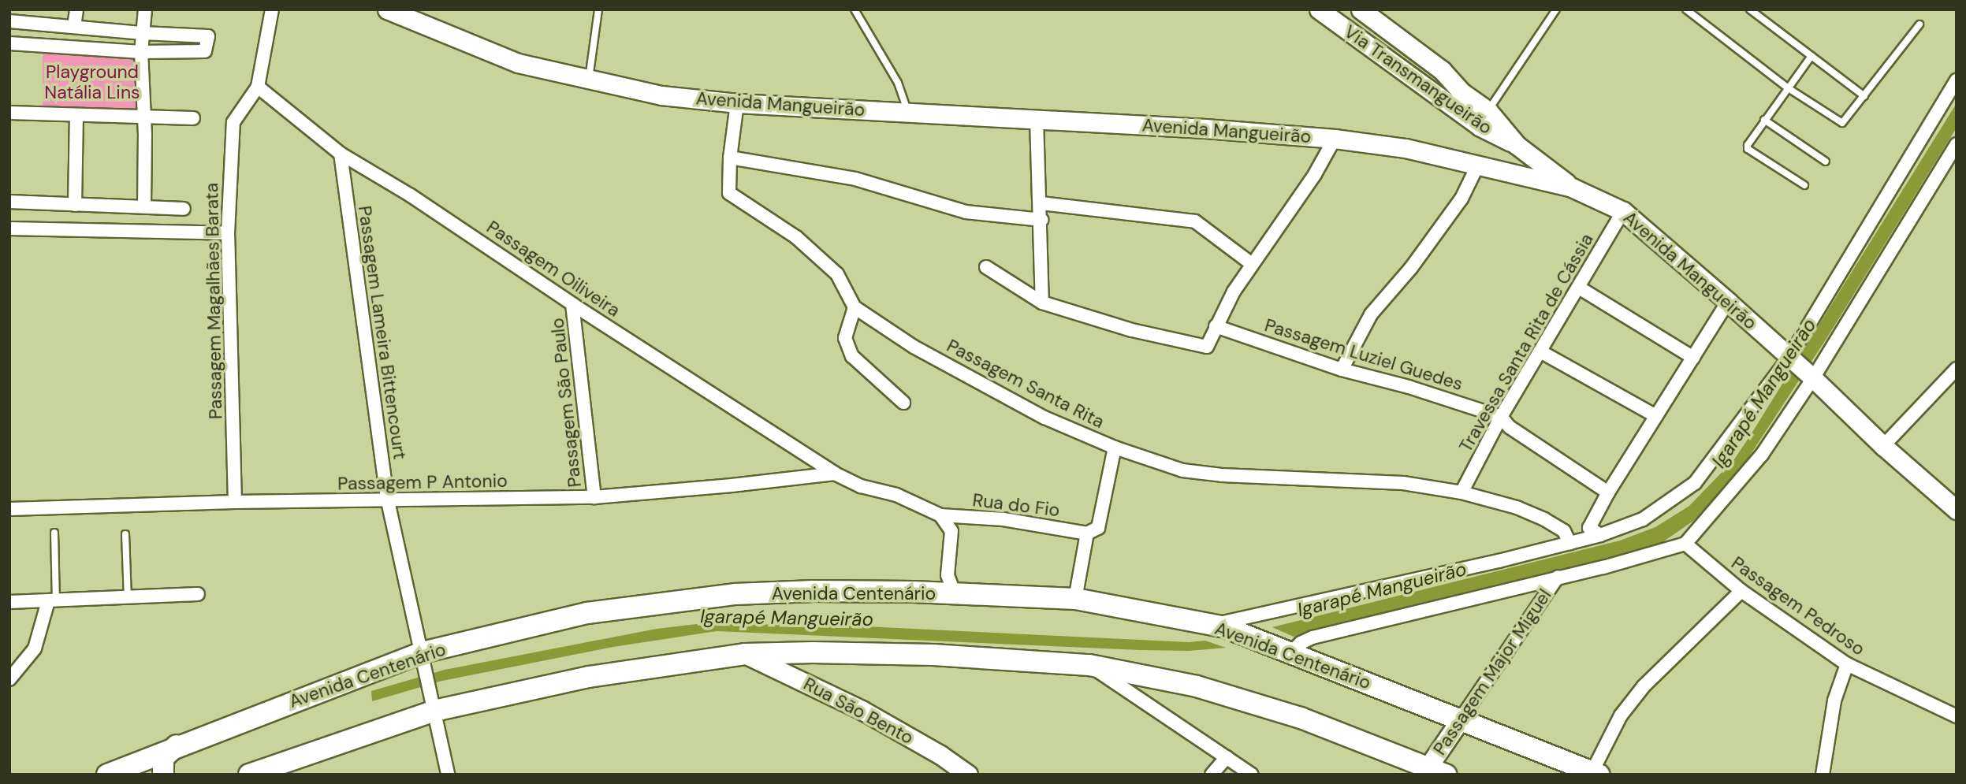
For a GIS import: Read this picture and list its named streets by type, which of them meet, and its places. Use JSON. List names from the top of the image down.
{
  "streets": {
    "main road": ["Avenida Centenário"],
    "street": [
      "Via Transmangueirão",
      "Avenida Mangueirão",
      "Passagem Oiliveira",
      "Passagem Magalhães Barata",
      "Passagem Lameira Bittencourt",
      "Travessa Santa Rita de Cássia",
      "Passagem Luziel Guedes",
      "Passagem Santa Rita",
      "Passagem São Paulo",
      "Passagem P Antonio",
      "Rua do Fio",
      "Passagem Pedroso",
      "Passagem Major Miguel",
      "Rua São Bento"
    ]
  },
  "crossings": [
    ["Via Transmangueirão", "Avenida Mangueirão"],
    ["Avenida Mangueirão", "Travessa Santa Rita de Cássia"],
    ["Avenida Mangueirão", "Passagem Santa Rita"],
    ["Passagem Oiliveira", "Passagem Magalhães Barata"],
    ["Passagem Oiliveira", "Passagem Lameira Bittencourt"],
    ["Passagem Oiliveira", "Passagem São Paulo"],
    ["Passagem Oiliveira", "Passagem P Antonio"],
    ["Passagem Oiliveira", "Rua do Fio"],
    ["Passagem Magalhães Barata", "Passagem P Antonio"],
    ["Passagem Lameira Bittencourt", "Passagem P Antonio"],
    ["Passagem Lameira Bittencourt", "Avenida Centenário"],
    ["Travessa Santa Rita de Cássia", "Passagem Luziel Guedes"],
    ["Travessa Santa Rita de Cássia", "Passagem Santa Rita"],
    ["Passagem São Paulo", "Passagem P Antonio"],
    ["Avenida Centenário", "Passagem Major Miguel"]
  ],
  "water": ["Igarapé Mangueirão"],
  "parks": ["Playground Natália Lins"]
}
